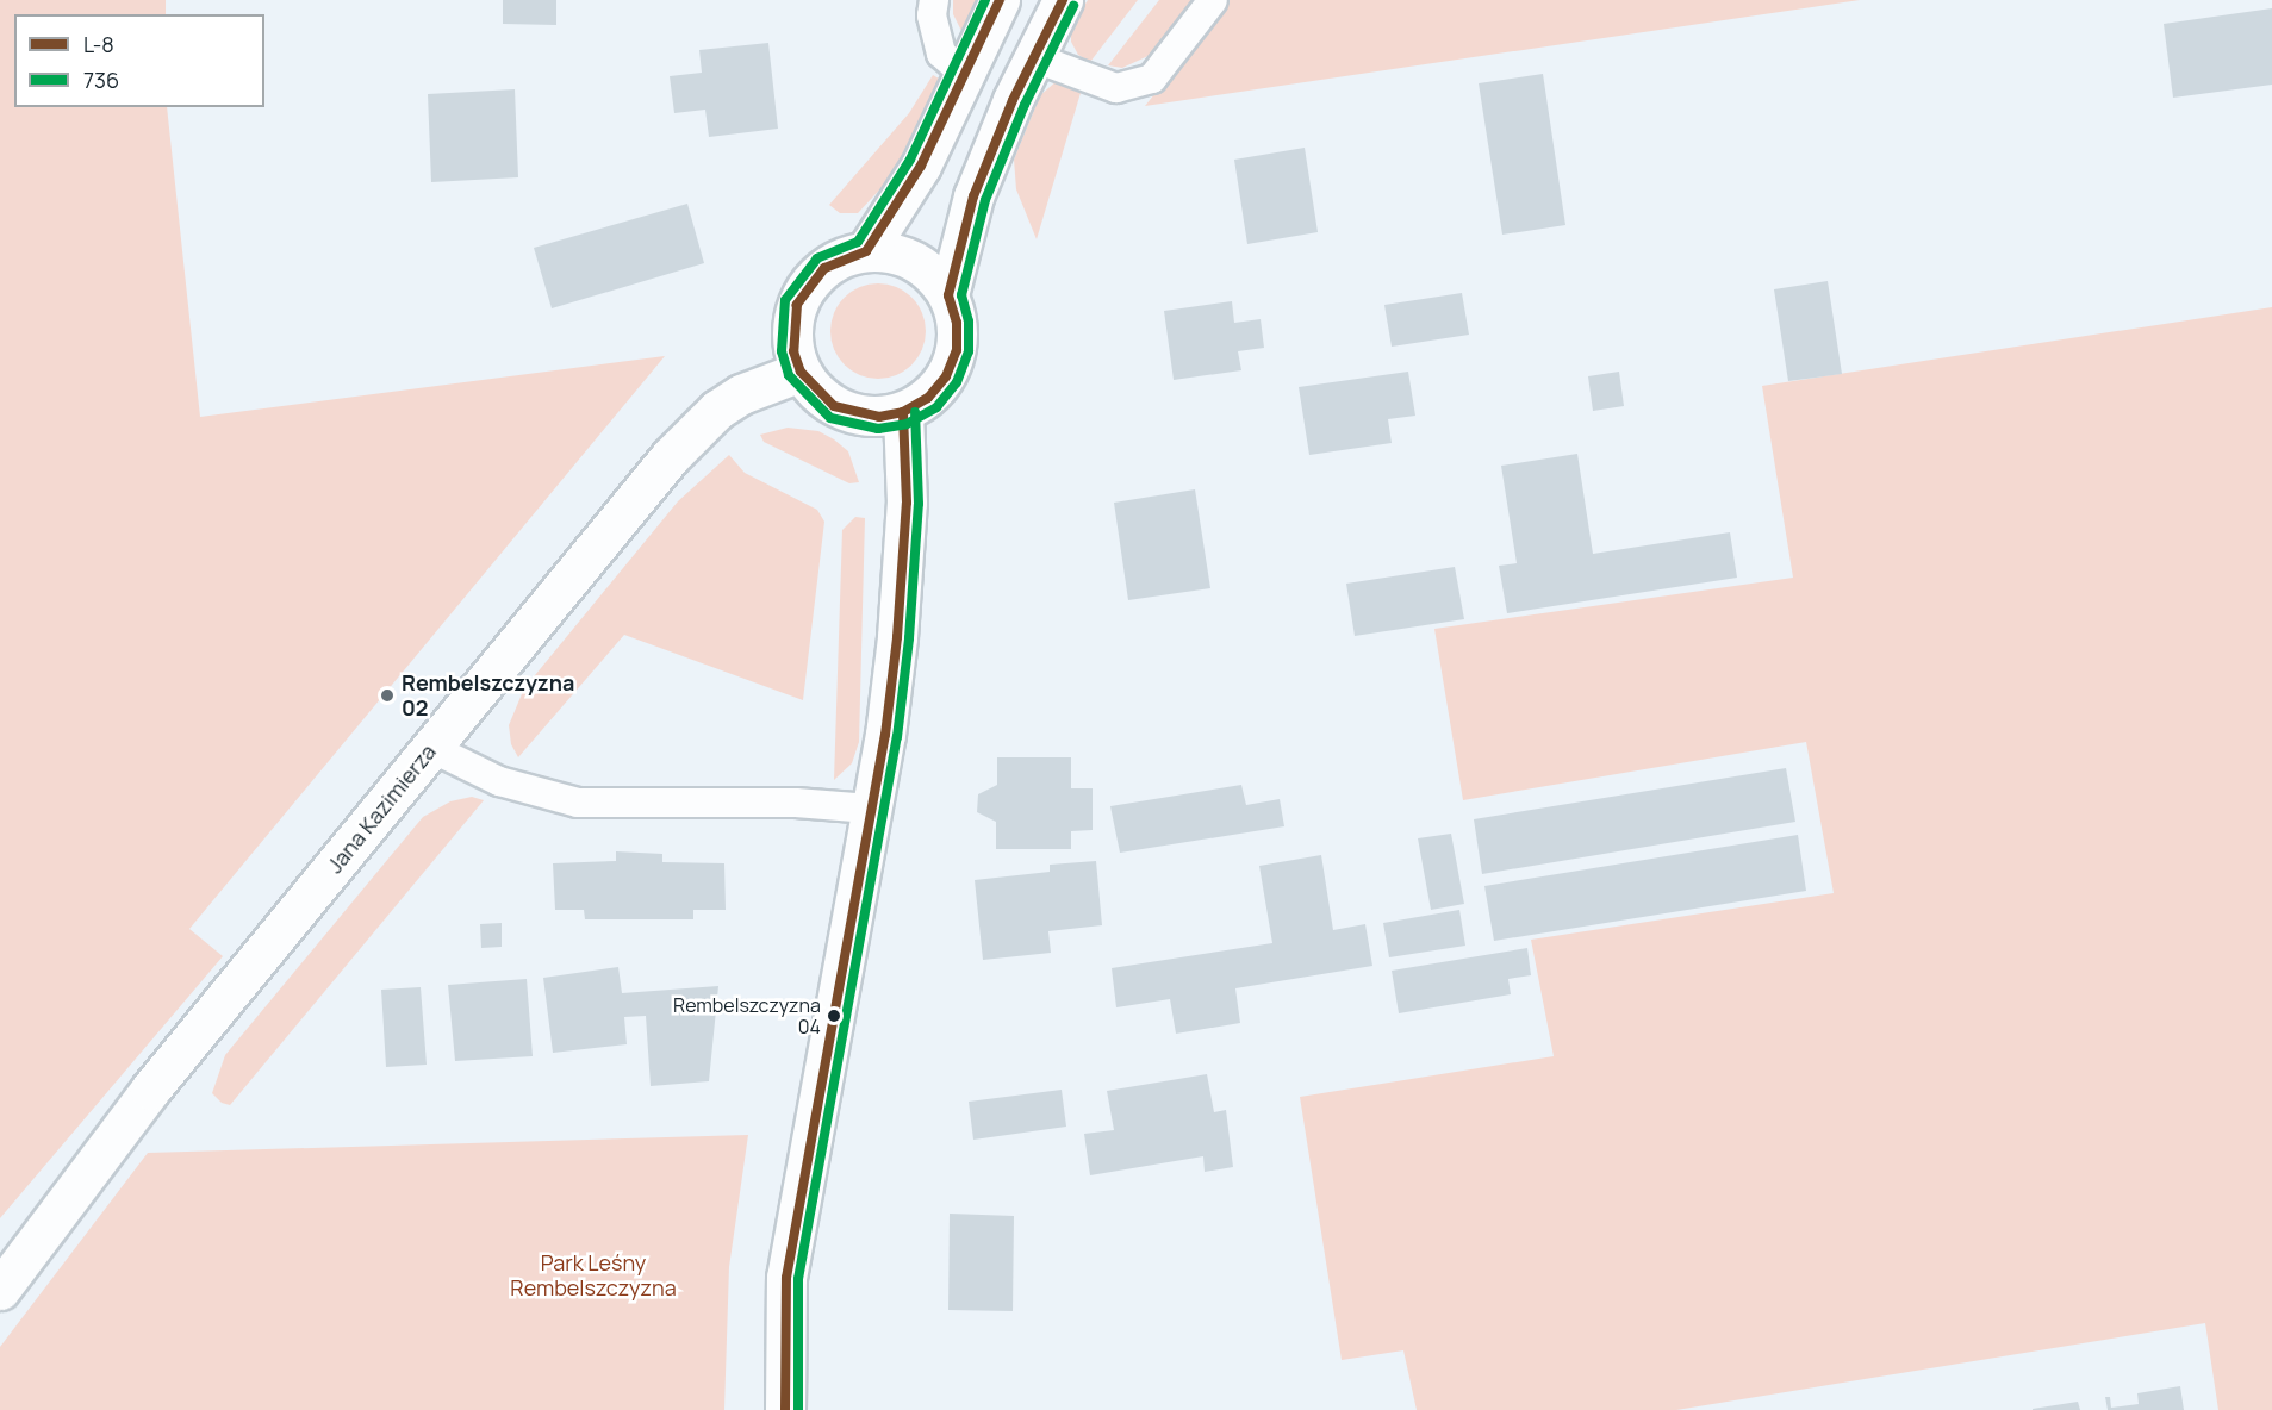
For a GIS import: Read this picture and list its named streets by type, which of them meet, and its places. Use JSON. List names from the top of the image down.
{
  "streets": {
    "main road": ["Jana Kazimierza"]
  },
  "parks": ["Park Leśny Rembelszczyzna"],
  "places": ["Rembelszczyzna 02", "Rembelszczyzna 04"],
  "lines": ["transit line L-8", "transit line 736"],
  "legend": ["L-8", "736"]
}
